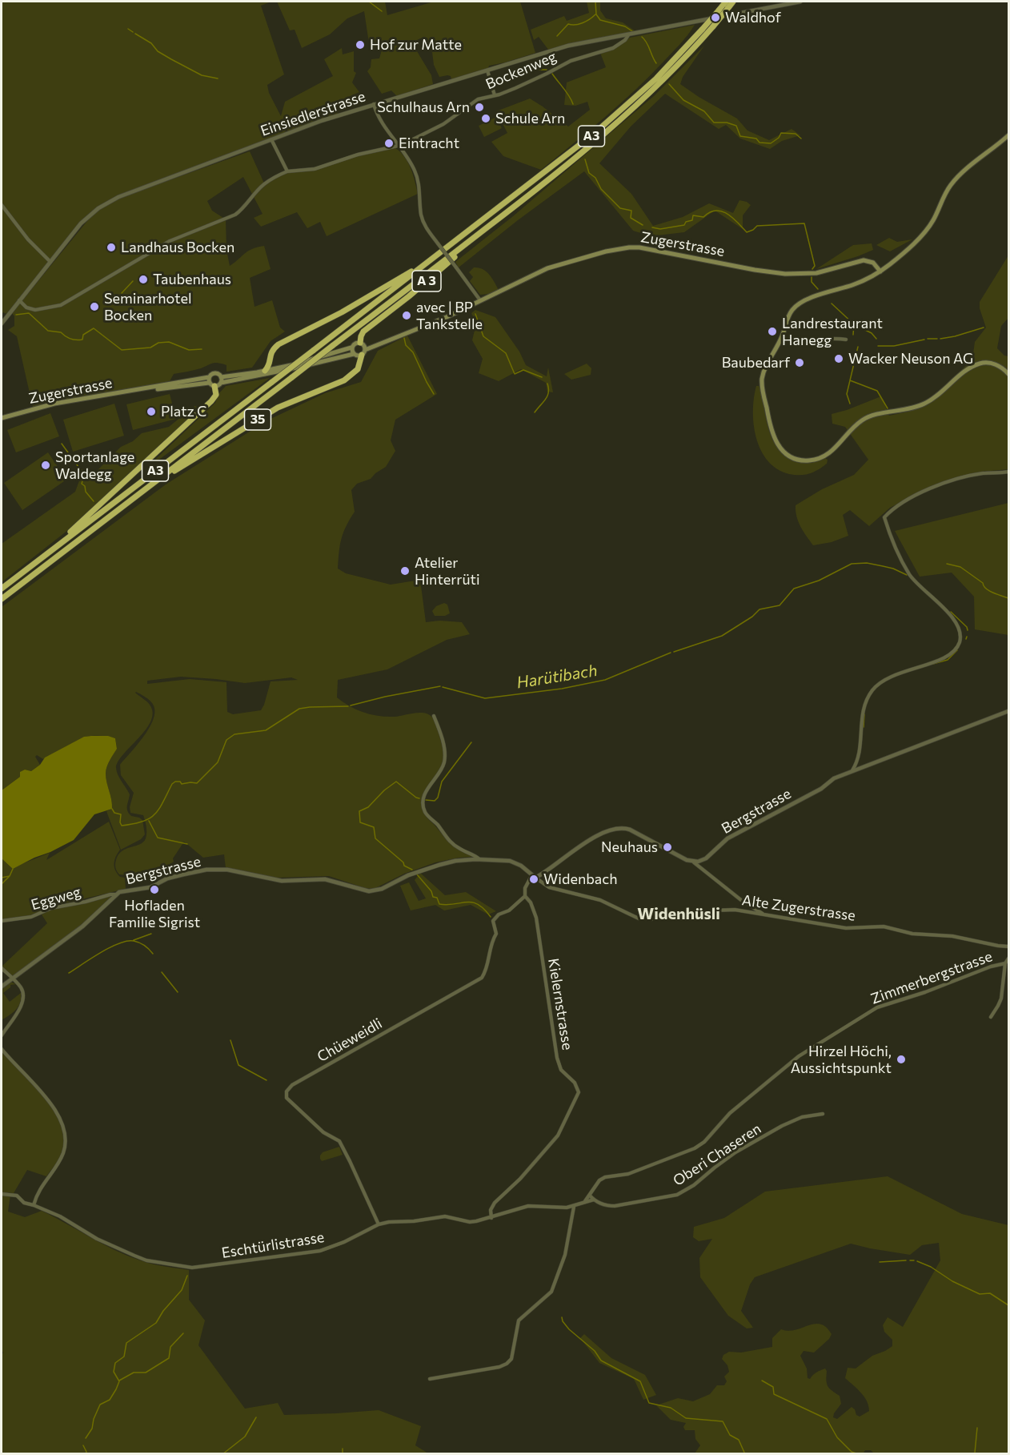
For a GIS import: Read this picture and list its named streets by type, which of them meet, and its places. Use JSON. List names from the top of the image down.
{
  "streets": {
    "highway": ["A3", "A 3", "35"],
    "main road": ["Zugerstrasse"],
    "street": [
      "Bockenweg",
      "Einsiedlerstrasse",
      "Bergstrasse",
      "Eggweg",
      "Alte Zugerstrasse",
      "Zimmerbergstrasse",
      "Kielernstrasse",
      "Chüeweidli",
      "Oberi Chaseren",
      "Eschtürlistrasse"
    ]
  },
  "crossings": [
    ["Bockenweg", "Einsiedlerstrasse"],
    ["A3", "A 3"],
    ["A3", "35"],
    ["Zugerstrasse", "A 3"],
    ["Zugerstrasse", "35"],
    ["A 3", "35"],
    ["Bergstrasse", "Eggweg"],
    ["Bergstrasse", "Alte Zugerstrasse"],
    ["Zimmerbergstrasse", "Eschtürlistrasse"],
    ["Kielernstrasse", "Chüeweidli"],
    ["Kielernstrasse", "Eschtürlistrasse"],
    ["Chüeweidli", "Eschtürlistrasse"],
    ["Oberi Chaseren", "Eschtürlistrasse"]
  ],
  "districts": ["Widenhüsli"],
  "water": ["Harütibach"],
  "places": [
    "Waldhof",
    "Hof zur Matte",
    "Schulhaus Arn",
    "Schule Arn",
    "Eintracht",
    "Landhaus Bocken",
    "Taubenhaus",
    "Seminarhotel Bocken",
    "avec | BP Tankstelle",
    "Landrestaurant Hanegg",
    "Wacker Neuson AG",
    "Baubedarf",
    "Platz C",
    "Sportanlage Waldegg",
    "Atelier Hinterrüti",
    "Neuhaus",
    "Widenbach",
    "Hofladen Familie Sigrist",
    "Hirzel Höchi, Aussichtspunkt"
  ]
}
